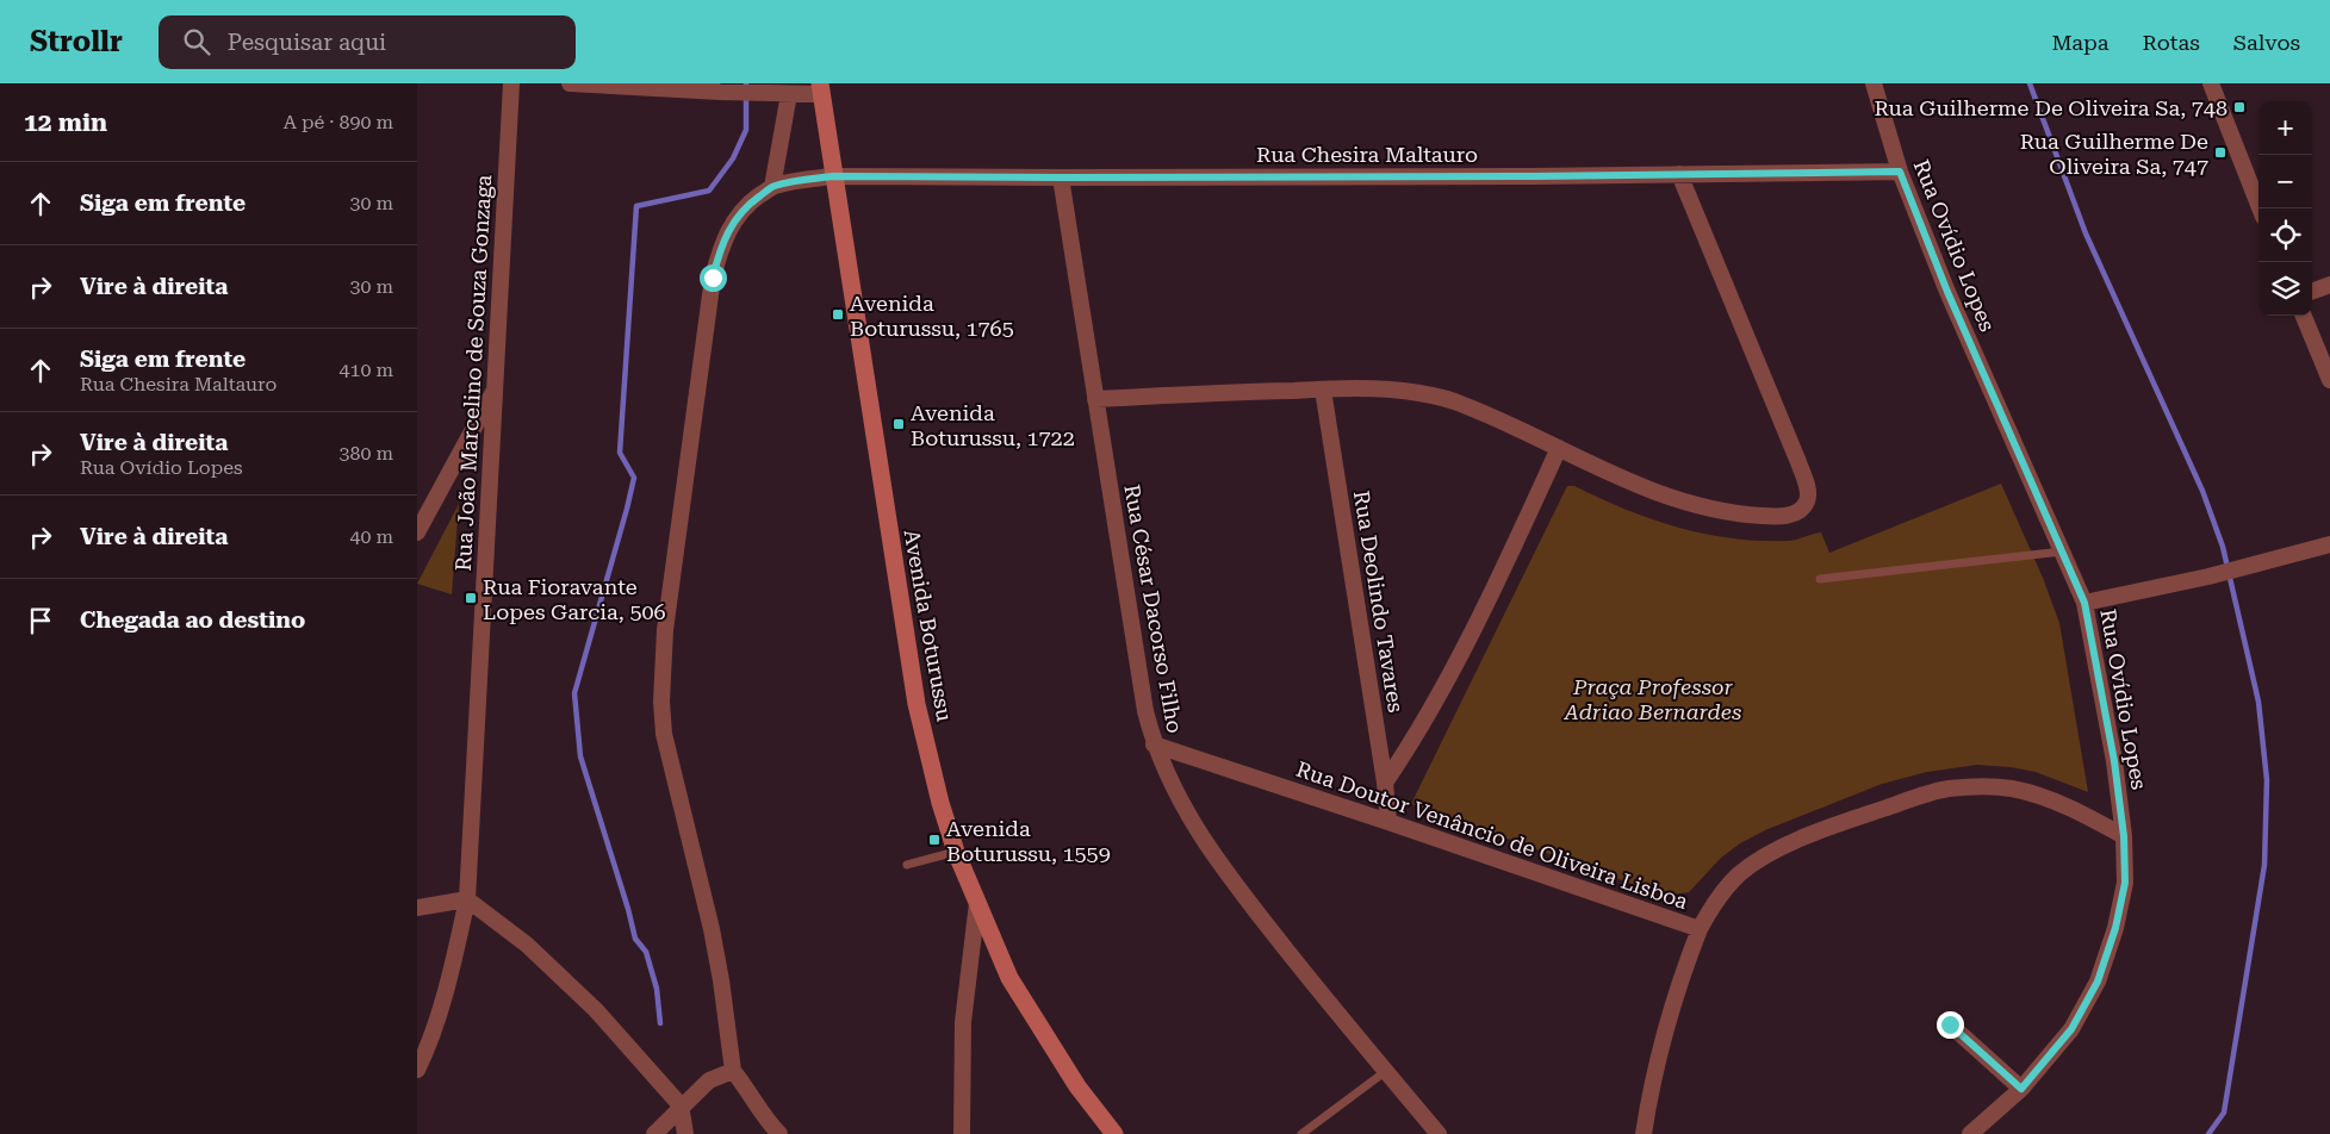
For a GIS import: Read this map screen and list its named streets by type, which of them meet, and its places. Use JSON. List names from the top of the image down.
{
  "streets": {
    "main road": ["Avenida Boturussu"],
    "street": [
      "Rua Chesira Maltauro",
      "Rua Ovídio Lopes",
      "Rua João Marcelino de Souza Gonzaga",
      "Rua Deolindo Tavares",
      "Rua César Dacorso Filho",
      "Rua Doutor Venâncio de Oliveira Lisboa"
    ]
  },
  "crossings": [
    ["Rua Chesira Maltauro", "Rua Ovídio Lopes"],
    ["Rua Chesira Maltauro", "Rua César Dacorso Filho"],
    ["Rua Chesira Maltauro", "Avenida Boturussu"],
    ["Rua Ovídio Lopes", "Rua Doutor Venâncio de Oliveira Lisboa"],
    ["Rua Deolindo Tavares", "Rua Doutor Venâncio de Oliveira Lisboa"],
    ["Rua César Dacorso Filho", "Rua Doutor Venâncio de Oliveira Lisboa"]
  ],
  "parks": ["Praça Professor Adriao Bernardes"],
  "places": {
    "transit": [
      "Rua Guilherme De Oliveira Sa, 748",
      "Rua Guilherme De Oliveira Sa, 747",
      "Avenida Boturussu, 1765",
      "Avenida Boturussu, 1722",
      "Rua Fioravante Lopes Garcia, 506",
      "Avenida Boturussu, 1559"
    ]
  },
  "page": {
    "header": "Strollr",
    "search": "Pesquisar aqui",
    "nav": ["Mapa", "Rotas", "Salvos"],
    "heading": ["12 min", "A pé · 890 m"],
    "map_buttons": ["+", "−"],
    "list": [
      ["Siga em frente", "30 m"],
      ["Vire à direita", "30 m"],
      ["Siga em frente", "Rua Chesira Maltauro", "410 m"],
      ["Vire à direita", "Rua Ovídio Lopes", "380 m"],
      ["Vire à direita", "40 m"],
      "Chegada ao destino"
    ]
  }
}
